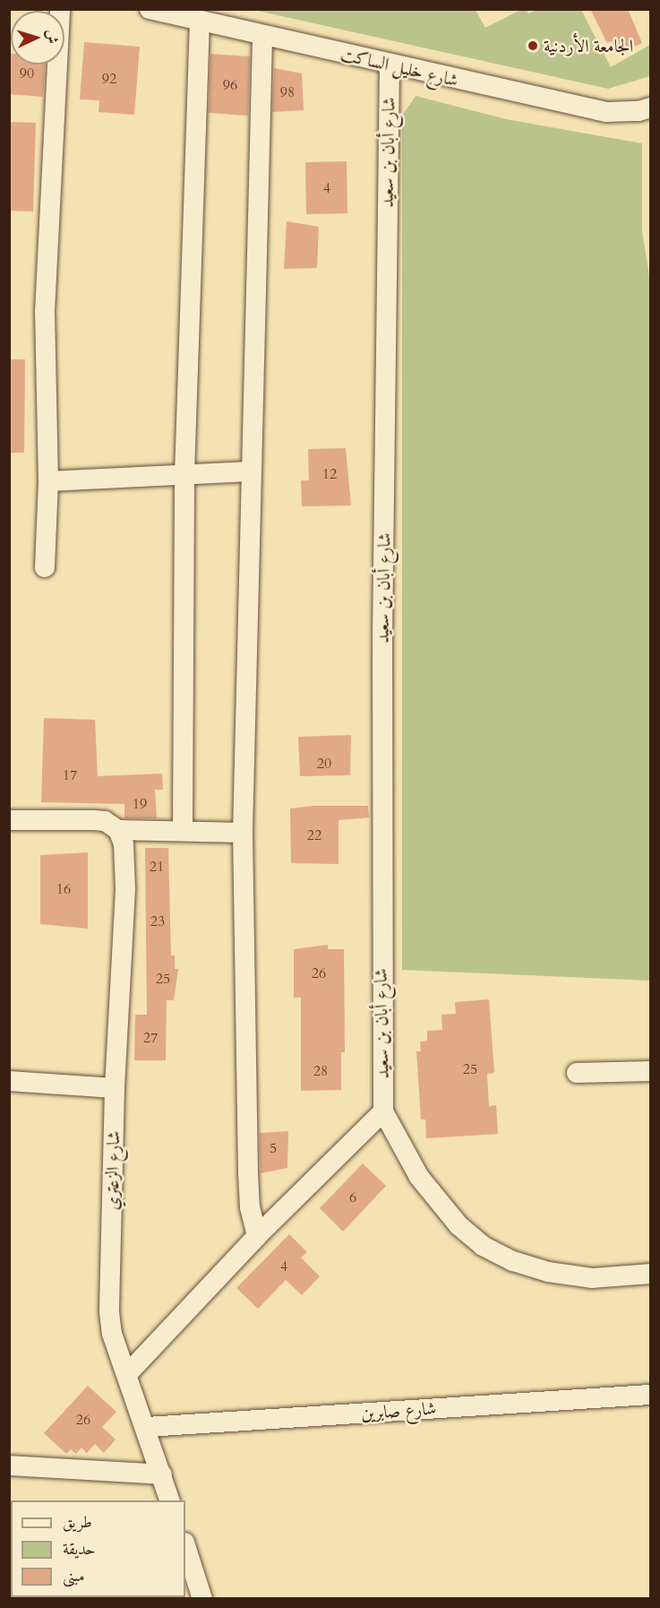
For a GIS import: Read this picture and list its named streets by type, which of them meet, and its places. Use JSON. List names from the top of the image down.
{
  "streets": {
    "street": [
      "شارع خليل الساكت",
      "شارع أبان بن سعيد",
      "شارع الزعتري",
      "شارع صابرين"
    ]
  },
  "crossings": [
    ["شارع خليل الساكت", "شارع أبان بن سعيد"],
    ["شارع الزعتري", "شارع صابرين"]
  ],
  "places": ["الجامعة الأردنية"],
  "house_numbers": [
    "90",
    "92",
    "96",
    "98",
    "4",
    "12",
    "20",
    "17",
    "19",
    "22",
    "21",
    "16",
    "23",
    "26",
    "25",
    "27",
    "25",
    "28",
    "5",
    "6",
    "4",
    "26"
  ],
  "legend": ["طريق", "حديقة", "مبنى"],
  "north": "right"
}
